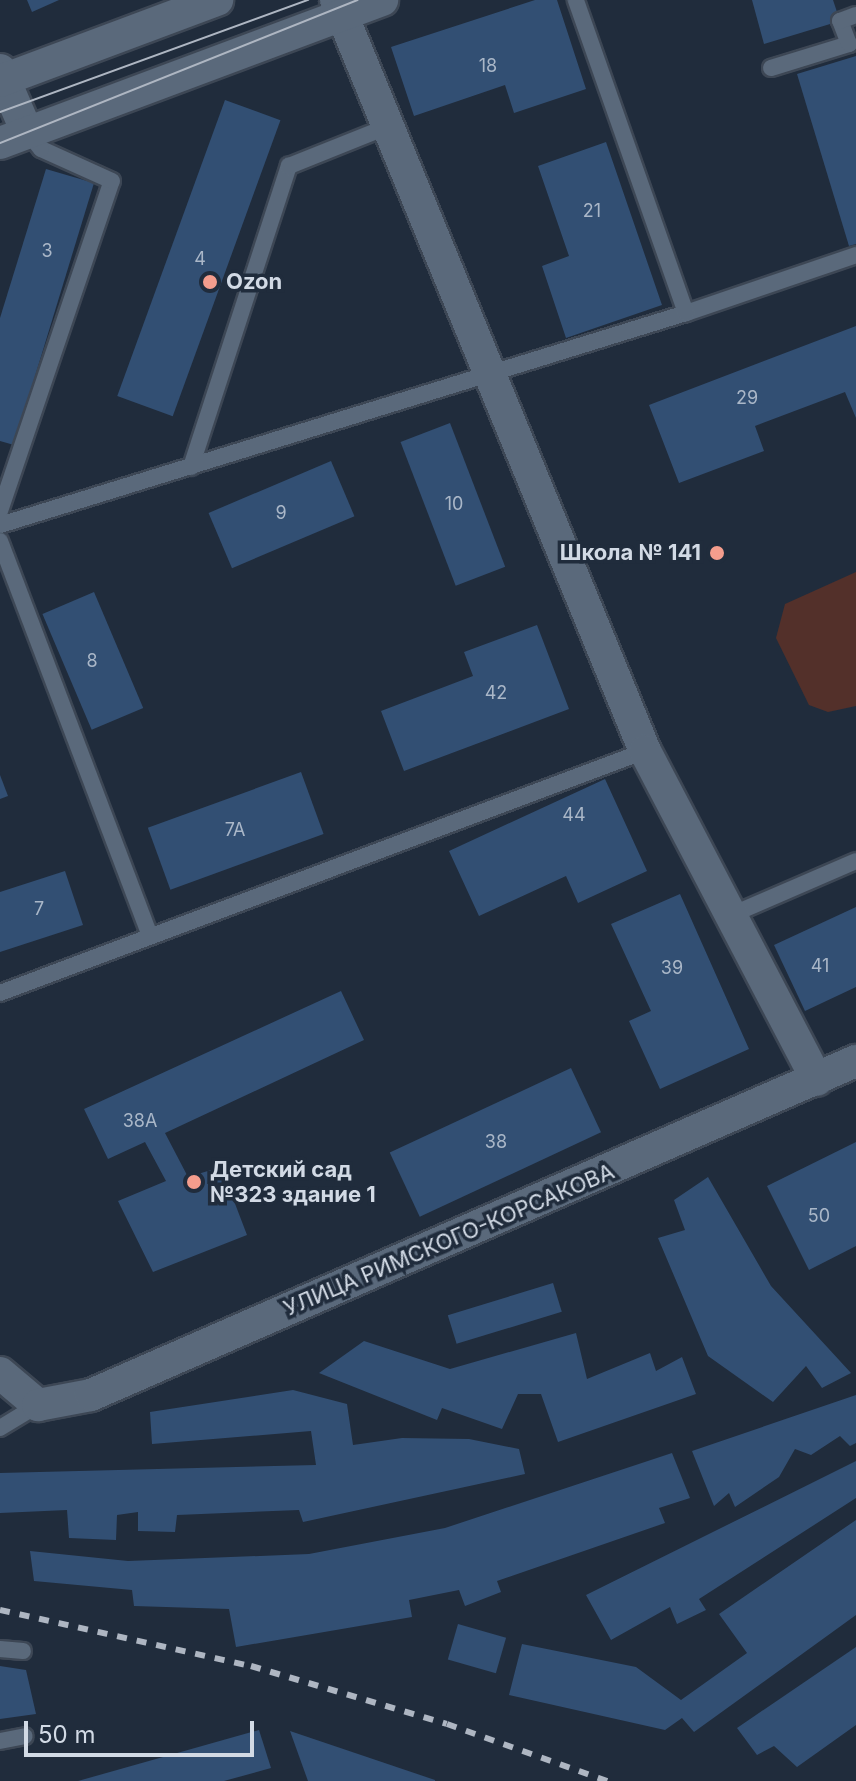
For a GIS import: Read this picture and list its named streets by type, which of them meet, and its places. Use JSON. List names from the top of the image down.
{
  "streets": {
    "street": ["УЛИЦА РИМСКОГО-КОРСАКОВА"]
  },
  "places": ["Ozon", "Школа № 141", "Детский сад №323 здание 1"],
  "house_numbers": [
    "18",
    "21",
    "3",
    "4",
    "29",
    "10",
    "9",
    "8",
    "42",
    "44",
    "7А",
    "7",
    "41",
    "39",
    "38А",
    "38",
    "50"
  ],
  "scale_bar": "50 m"
}
